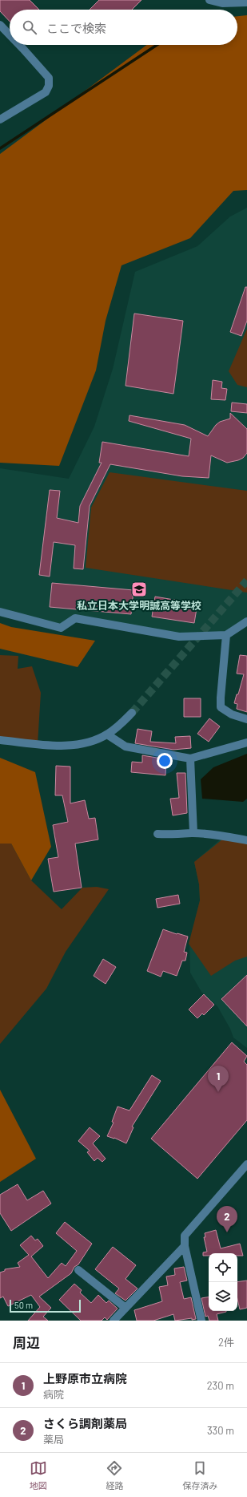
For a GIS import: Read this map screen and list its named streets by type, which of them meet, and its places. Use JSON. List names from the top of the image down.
{
  "places": {
    "school or university": ["私立日本大学明誠高等学校"]
  },
  "scale_bar": "50 m",
  "page": {
    "search": "ここで検索",
    "pins": ["1", "2"],
    "scale": "50 m",
    "heading": ["周辺", "2件"],
    "list": [
      {
        "mark": "1",
        "name": "上野原市立病院",
        "note": "病院",
        "value": "230 m"
      },
      {
        "mark": "2",
        "name": "さくら調剤薬局",
        "note": "薬局",
        "value": "330 m"
      }
    ],
    "nav": ["地図", "経路", "保存済み"]
  }
}
